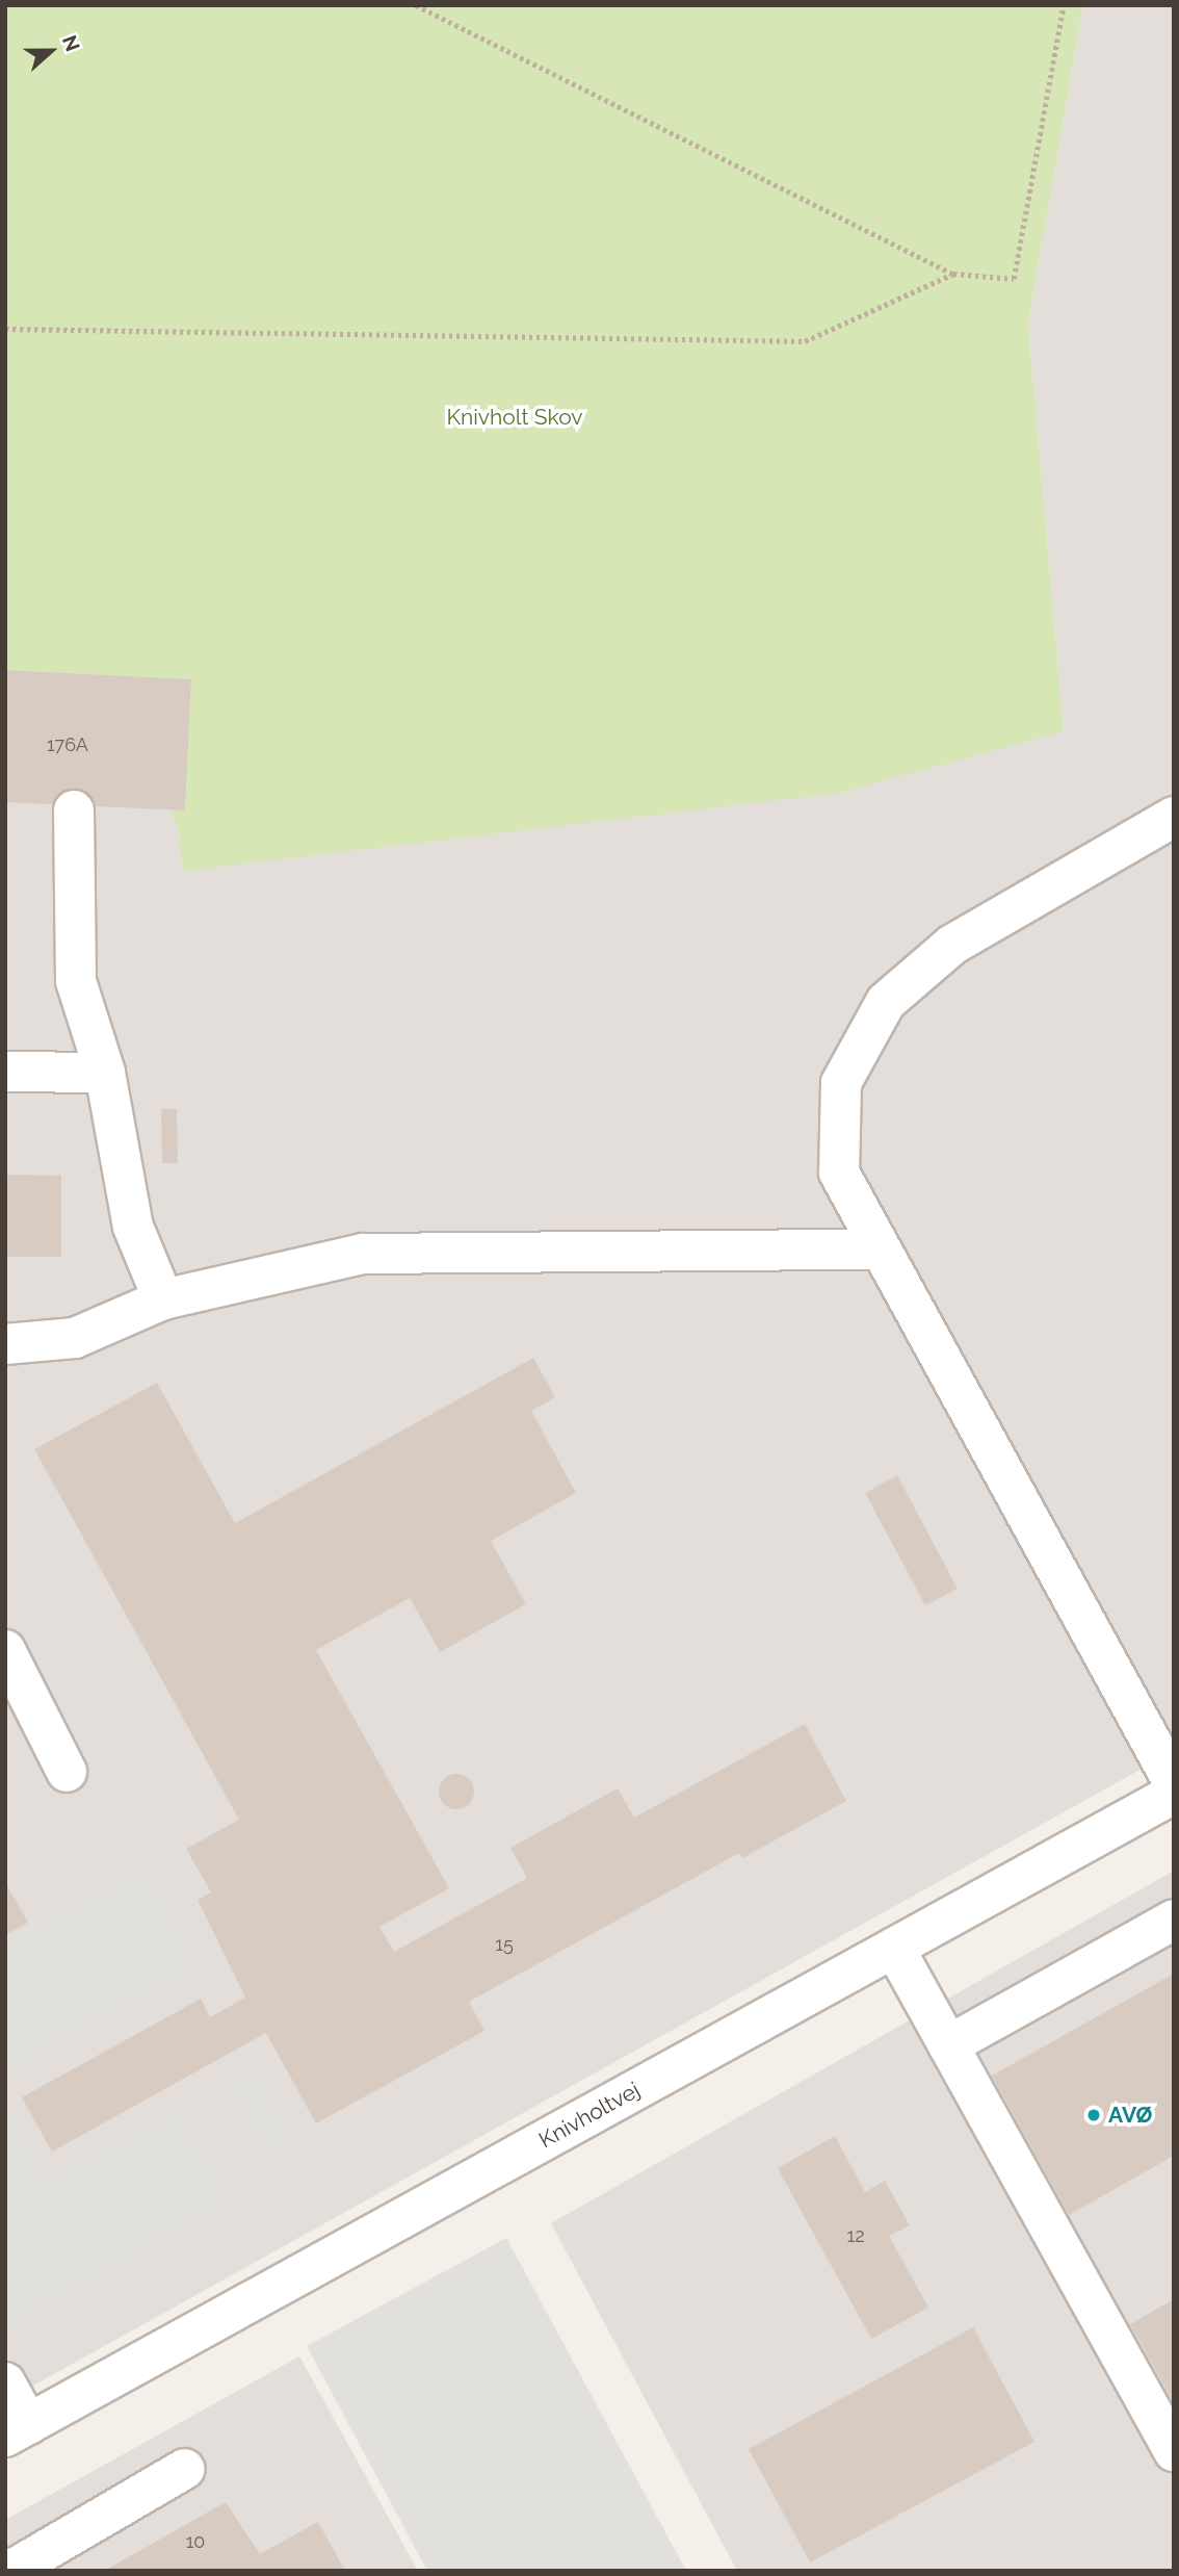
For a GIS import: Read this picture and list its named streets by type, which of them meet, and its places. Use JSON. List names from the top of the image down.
{
  "streets": {
    "street": ["Knivholtvej"]
  },
  "parks": ["Knivholt Skov"],
  "places": ["AVØ"],
  "house_numbers": [
    "176A",
    "15",
    "12",
    "10"
  ],
  "north": "right"
}
